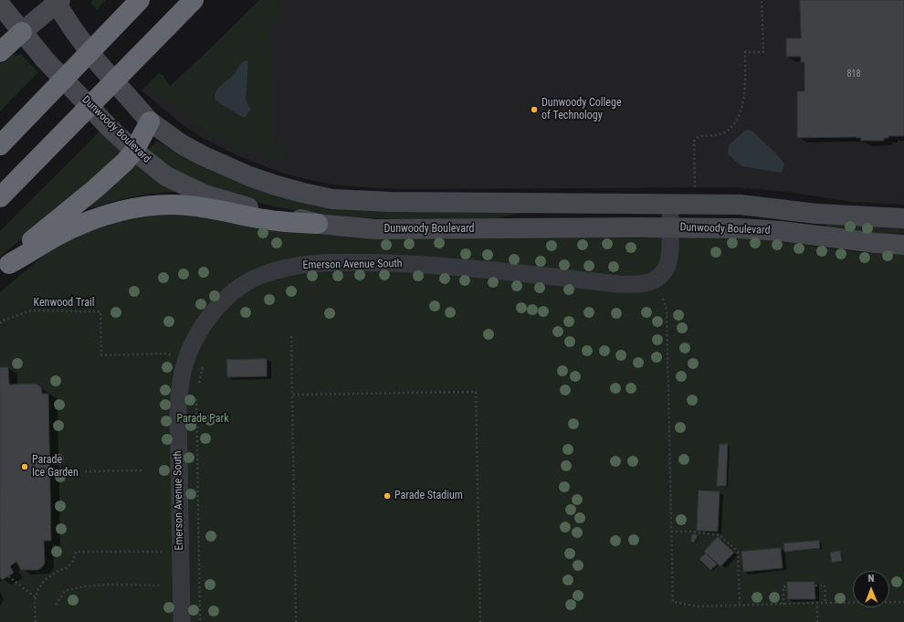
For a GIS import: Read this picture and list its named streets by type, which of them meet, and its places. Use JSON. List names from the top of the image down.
{
  "streets": {
    "main road": ["Dunwoody Boulevard"],
    "street": ["Emerson Avenue South"],
    "path": ["Kenwood Trail"]
  },
  "crossings": [
    ["Dunwoody Boulevard", "Emerson Avenue South"],
    ["Emerson Avenue South", "Kenwood Trail"]
  ],
  "parks": ["Parade Park"],
  "places": ["Dunwoody College of Technology", "Parade Ice Garden", "Parade Stadium"],
  "house_numbers": ["818"],
  "north": "top"
}
